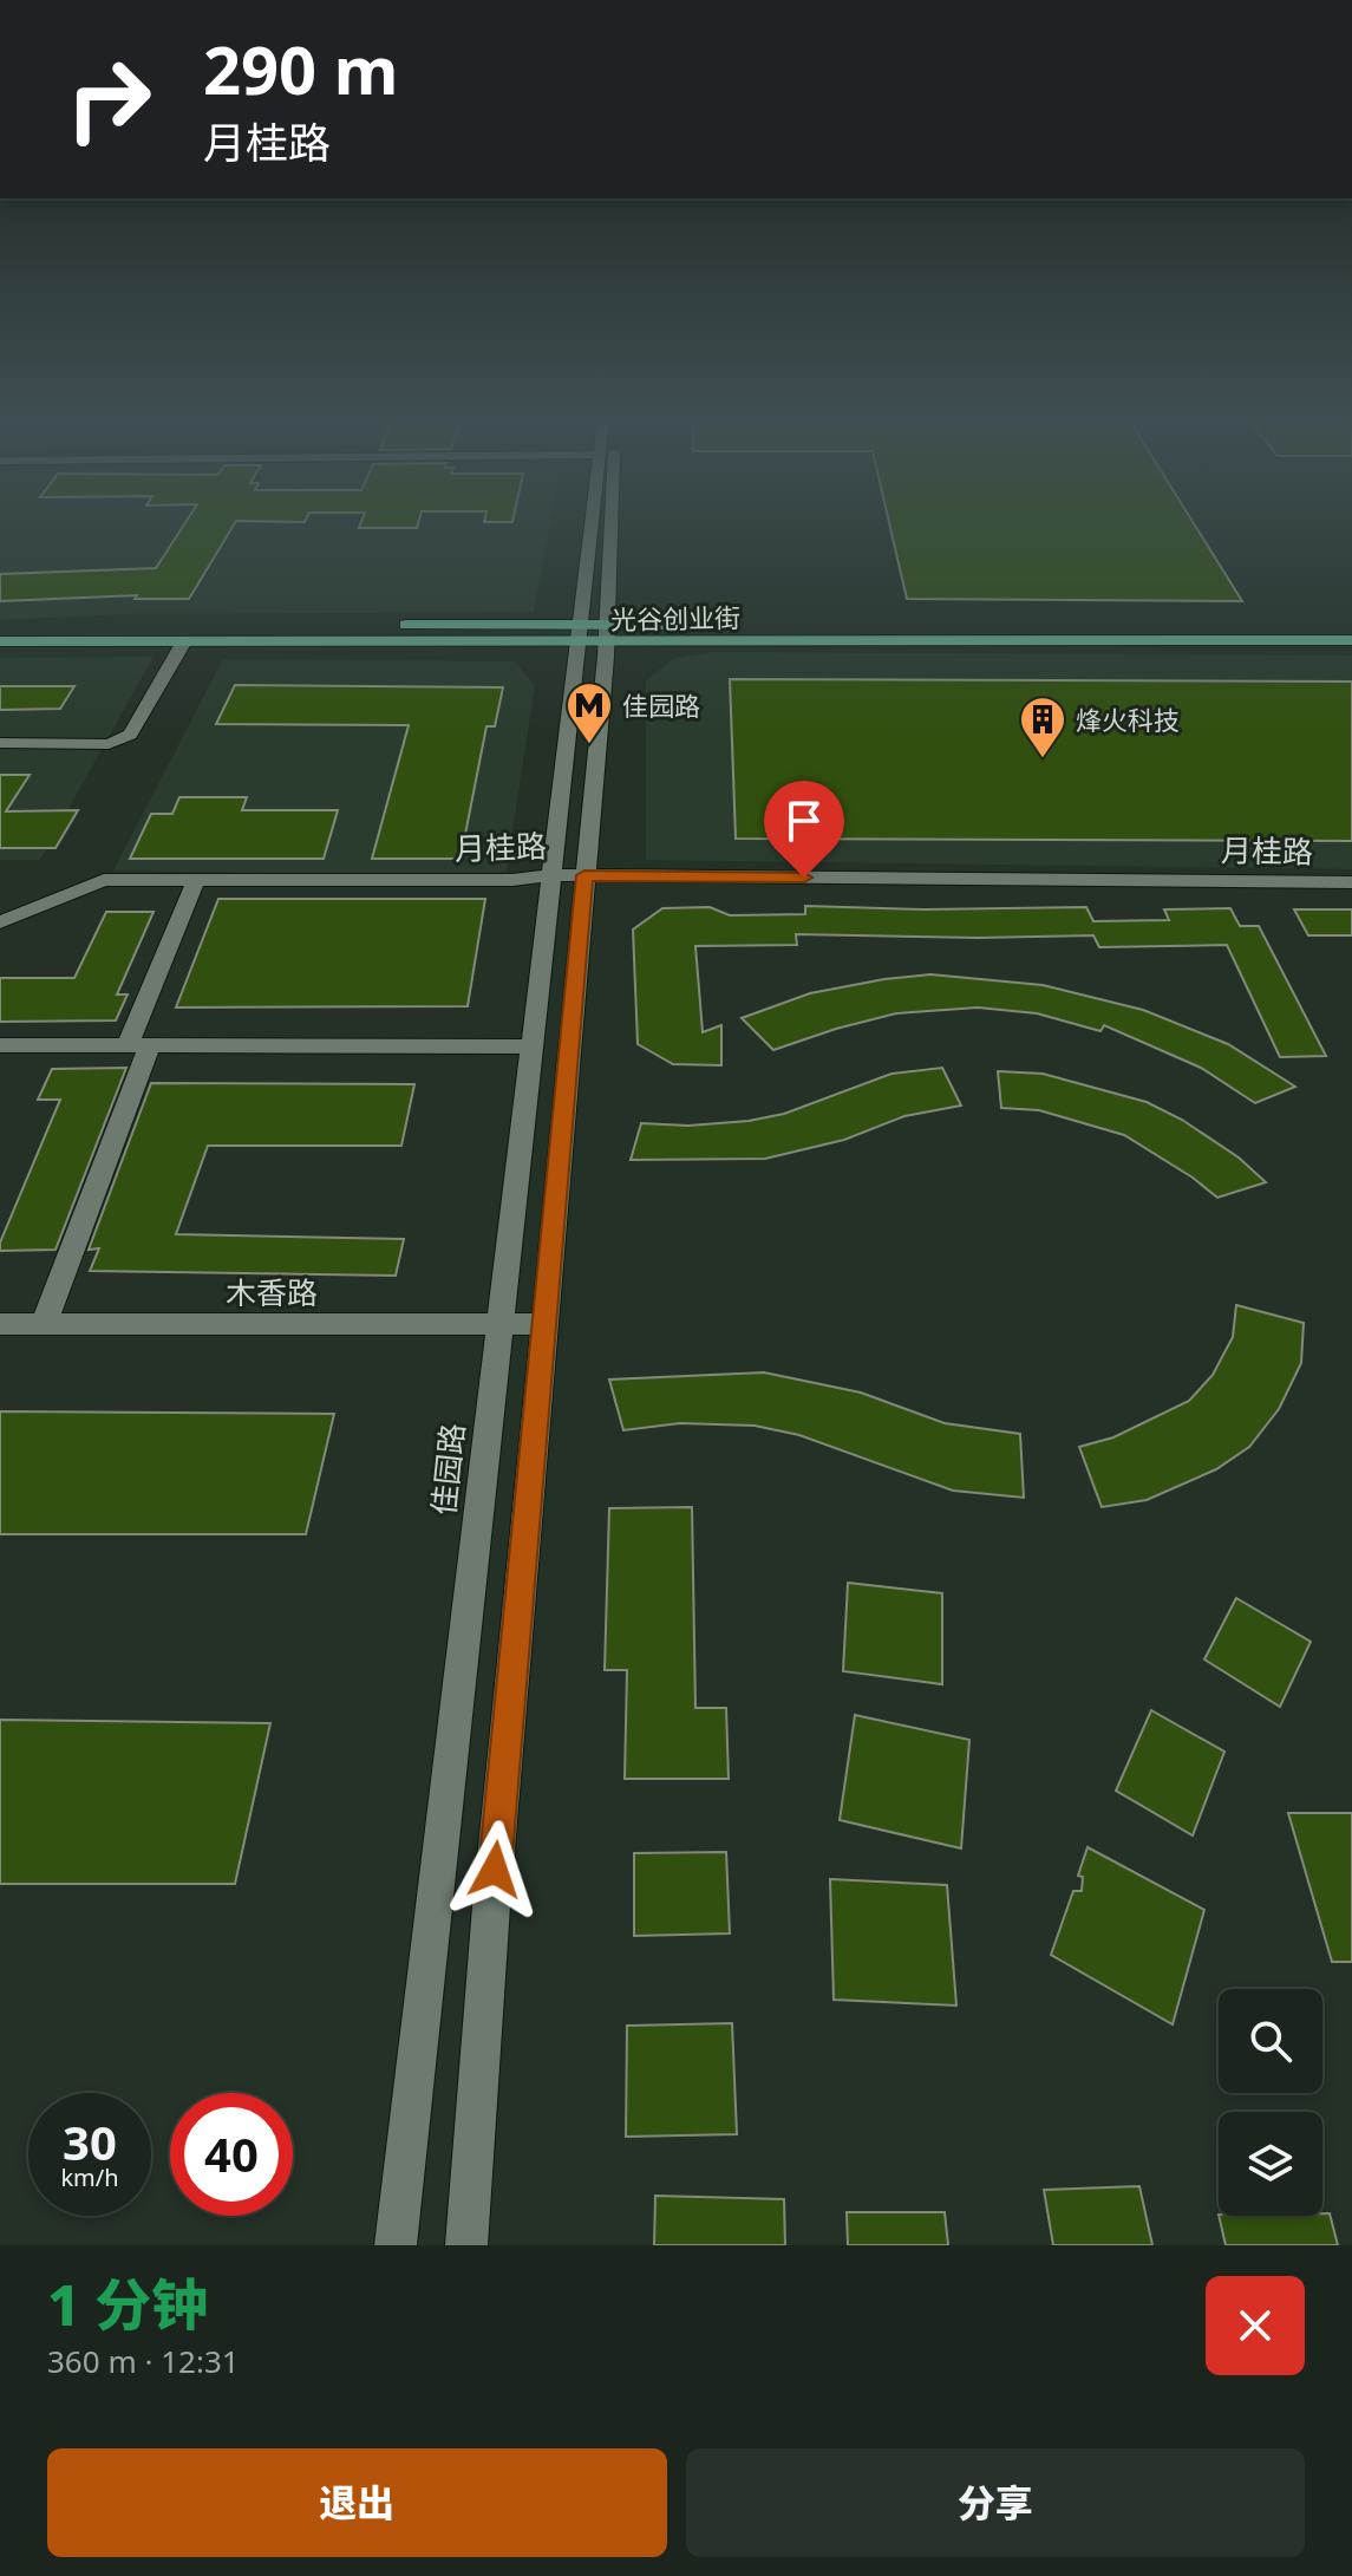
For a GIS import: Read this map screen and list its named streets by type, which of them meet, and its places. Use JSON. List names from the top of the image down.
{
  "streets": {
    "main road": ["光谷创业街"],
    "street": ["月桂路", "木香路", "佳园路"]
  },
  "crossings": [
    ["光谷创业街", "佳园路"],
    ["月桂路", "佳园路"],
    ["木香路", "佳园路"]
  ],
  "places": {
    "metro station": ["佳园路"],
    "building": ["烽火科技"]
  },
  "page": {
    "turn": ["290 m", "月桂路"],
    "speed": "30 km/h",
    "limit": "40",
    "heading": ["1 分钟", "360 m · 12:31"],
    "buttons": ["退出", "分享"]
  }
}
